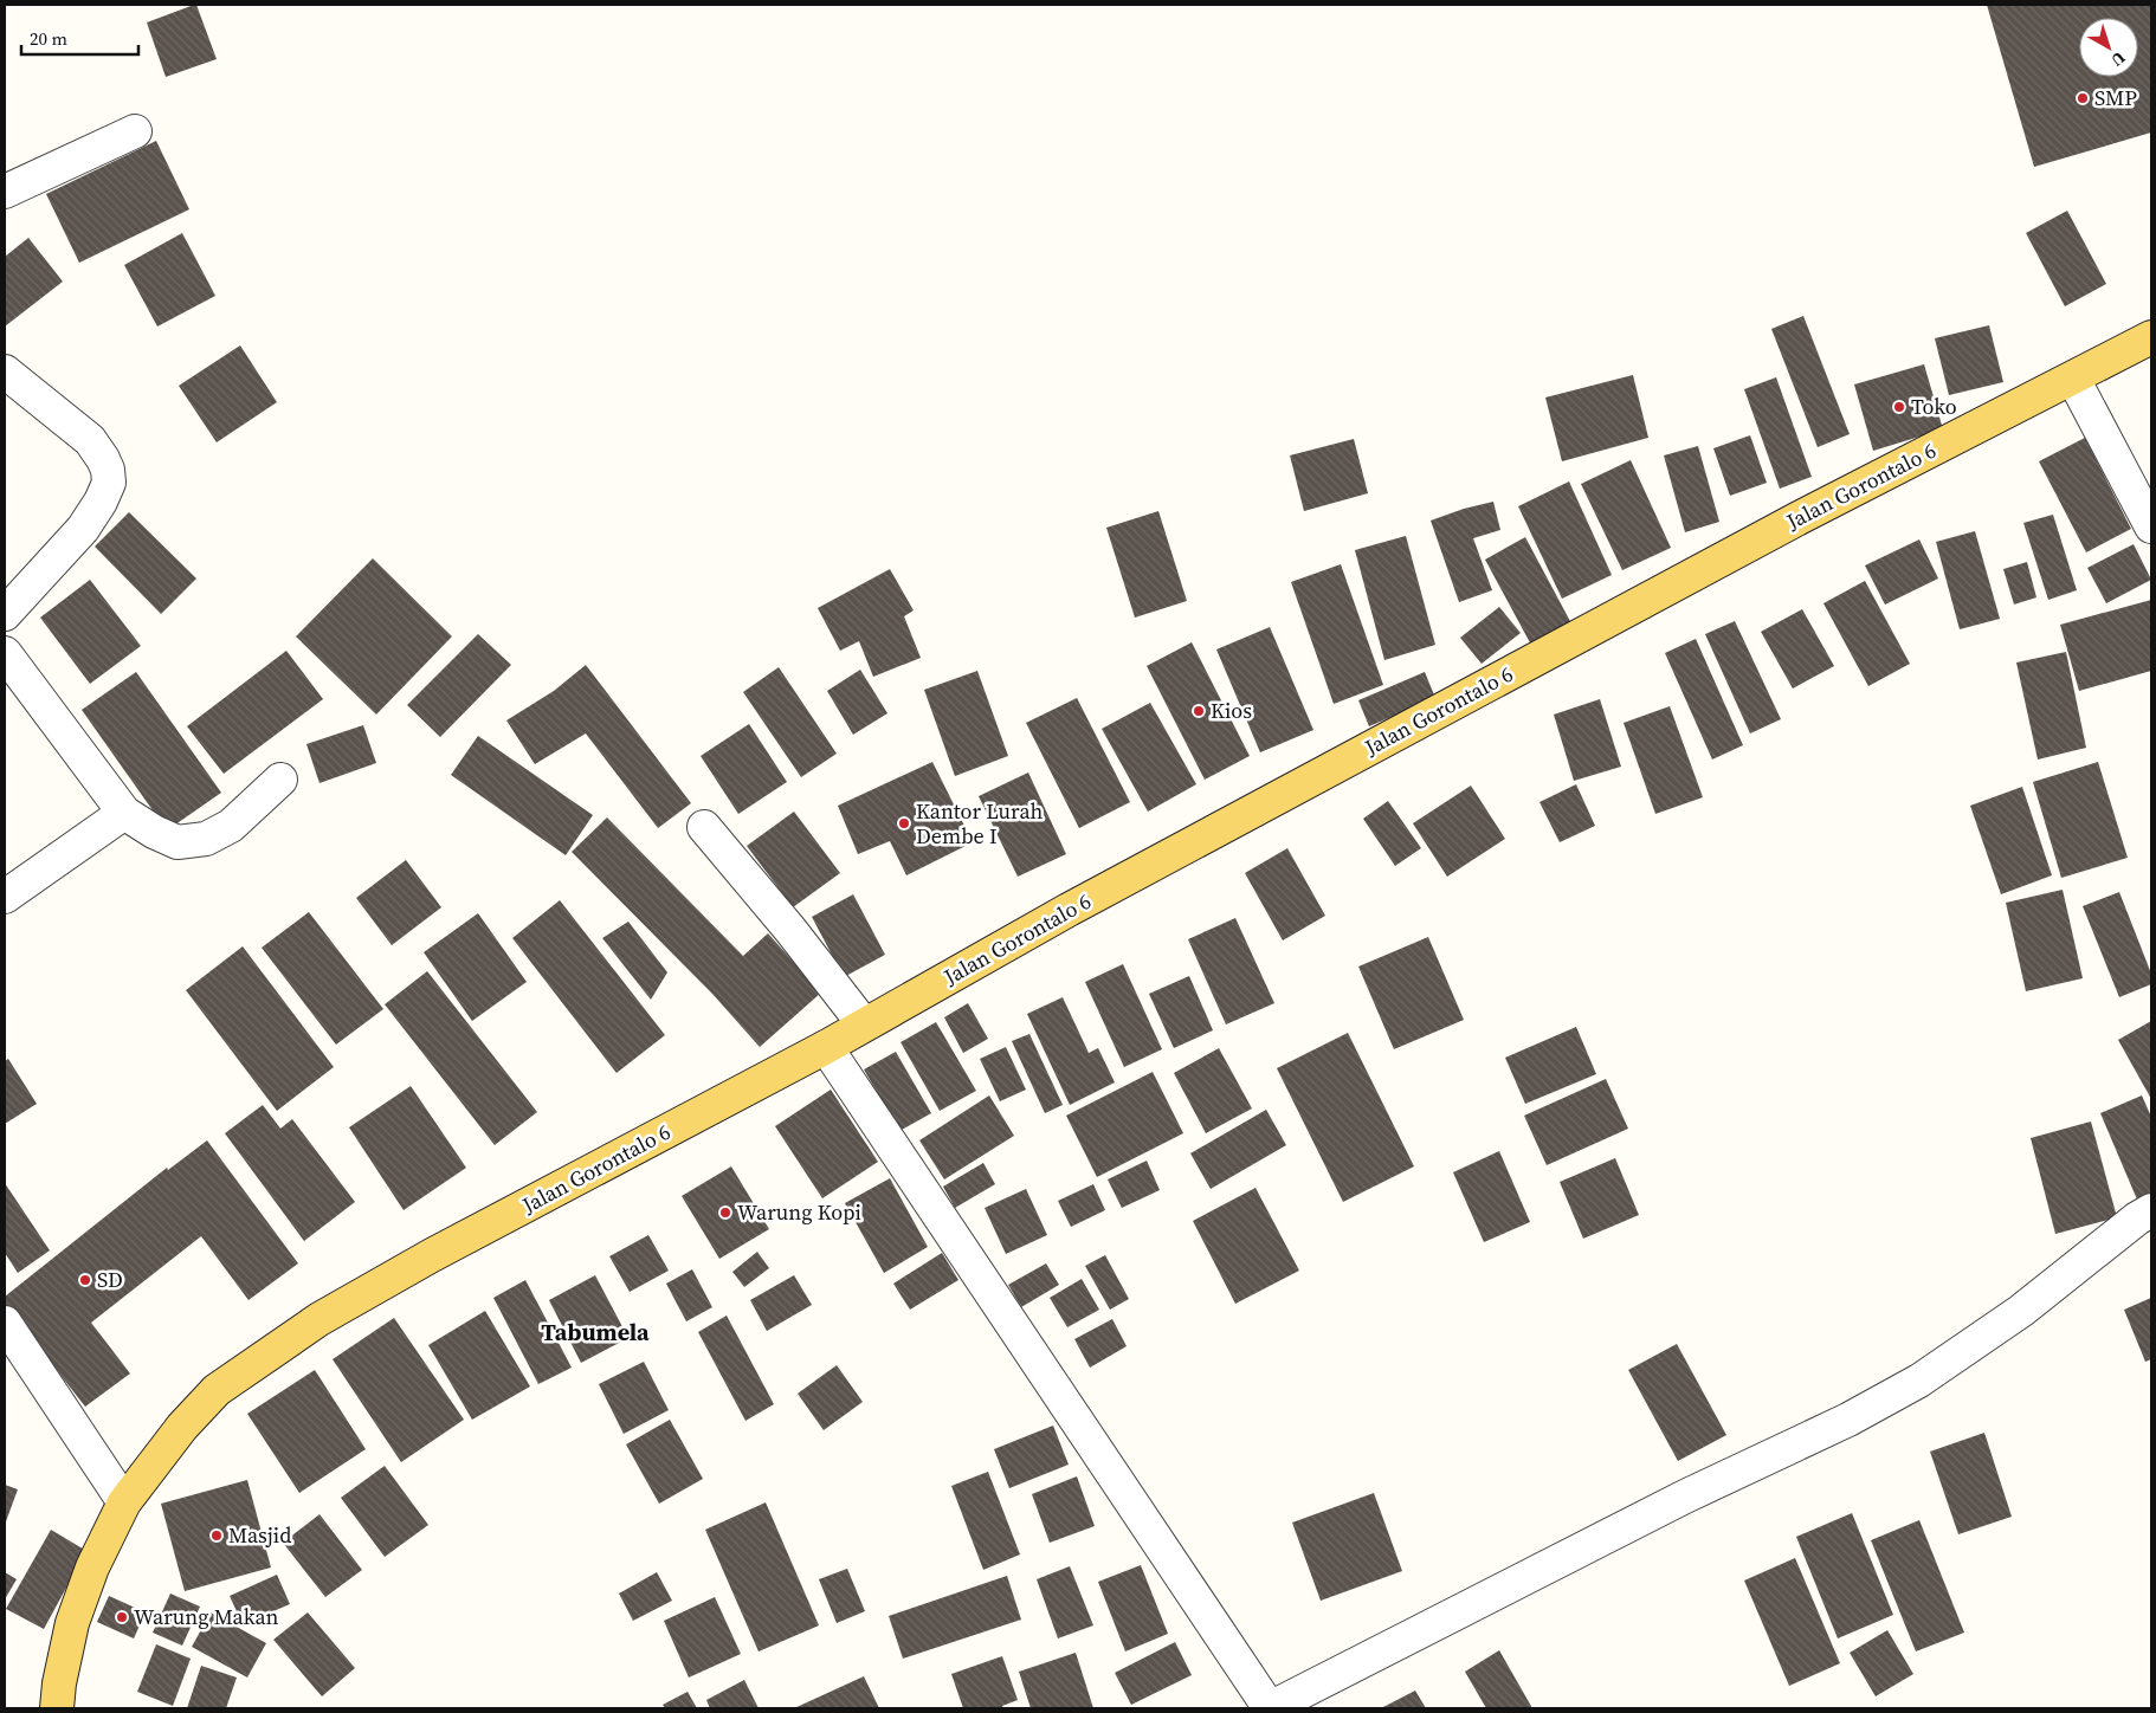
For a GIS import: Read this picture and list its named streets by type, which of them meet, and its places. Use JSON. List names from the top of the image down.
{
  "streets": {
    "main road": ["Jalan Gorontalo 6"]
  },
  "districts": ["Tabumela"],
  "places": [
    "SMP",
    "Toko",
    "Kios",
    "Kantor Lurah Dembe I",
    "Warung Kopi",
    "SD",
    "Masjid",
    "Warung Makan"
  ],
  "scale_bar": "20 m",
  "north": "bottom right"
}
